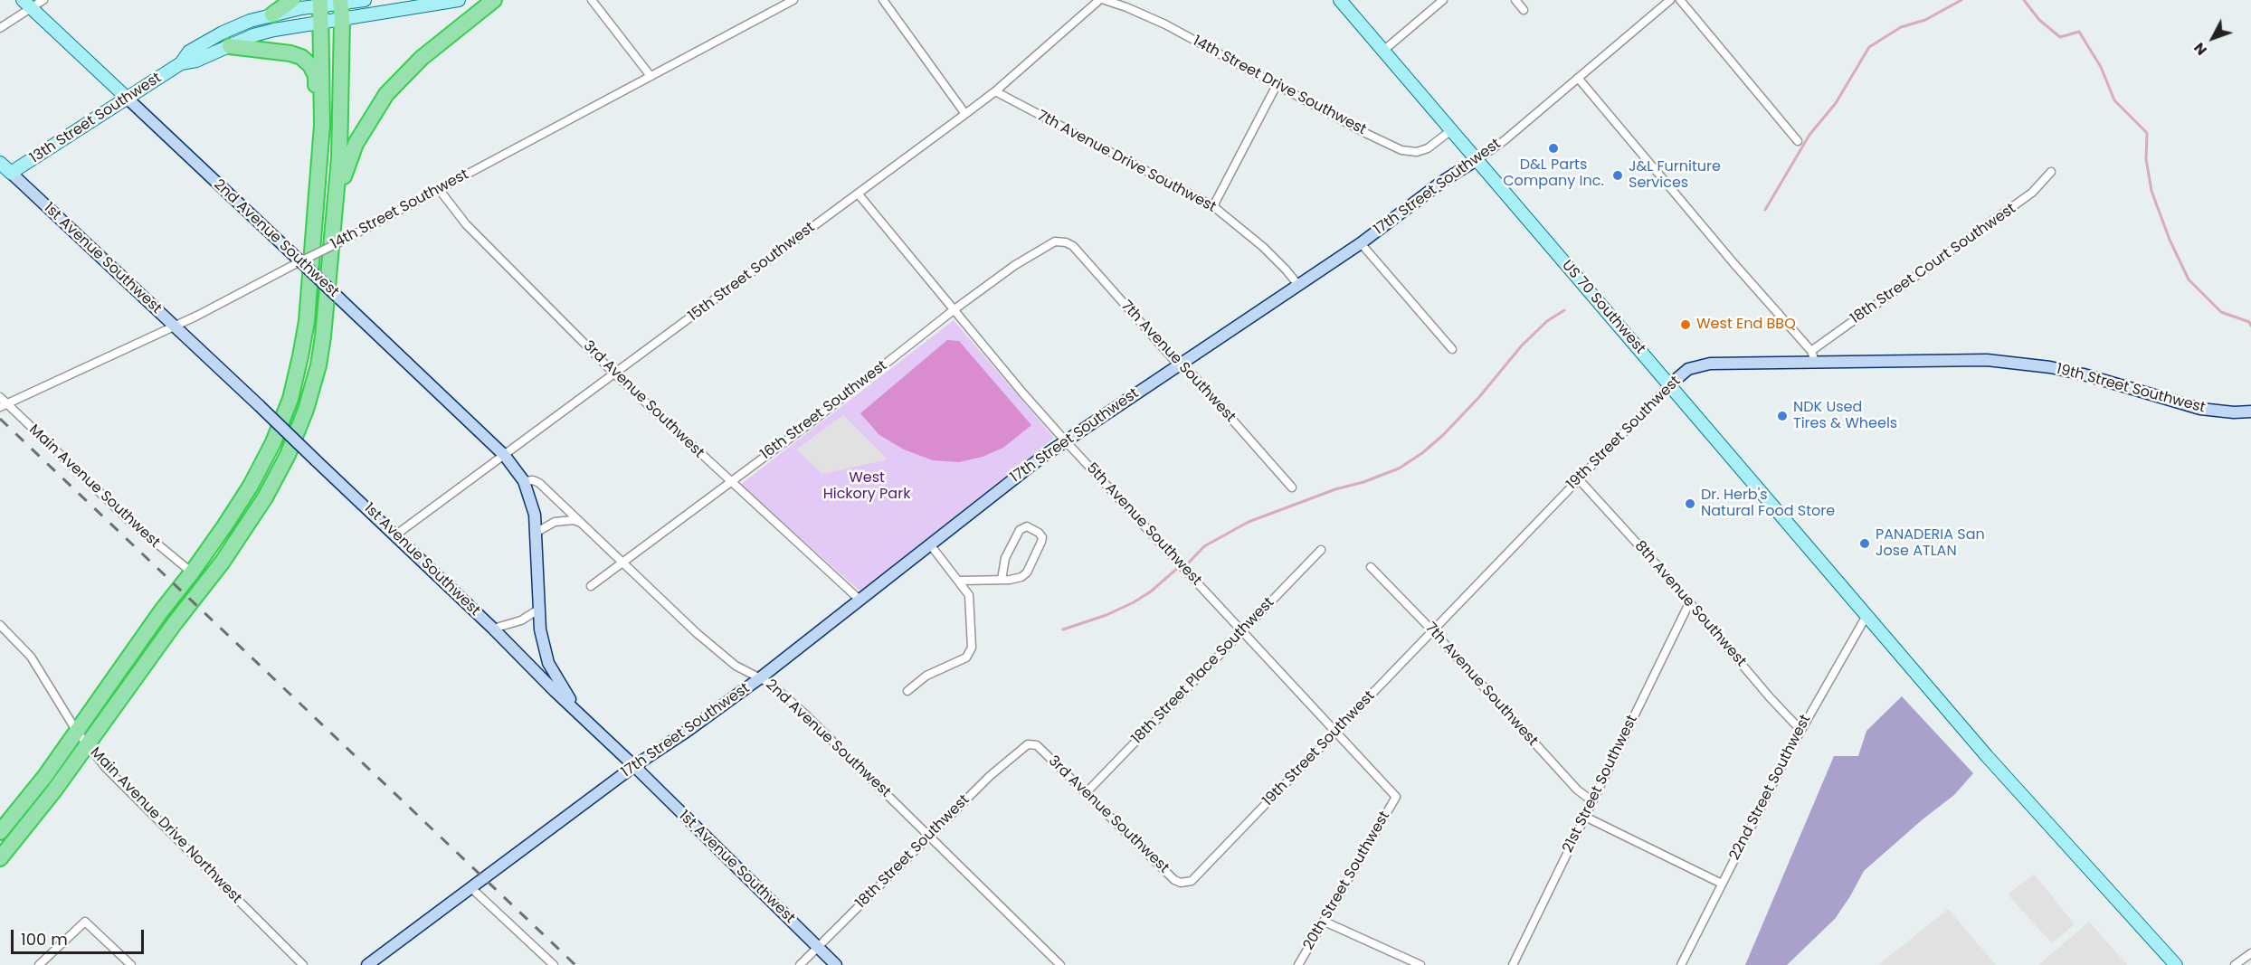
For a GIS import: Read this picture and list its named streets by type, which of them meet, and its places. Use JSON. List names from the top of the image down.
{
  "streets": {
    "main road": [
      "13th Street Southwest",
      "2nd Avenue Southwest",
      "1st Avenue Southwest",
      "US 70 Southwest"
    ],
    "street": [
      "14th Street Drive Southwest",
      "7th Avenue Drive Southwest",
      "17th Street Southwest",
      "14th Street Southwest",
      "18th Street Court Southwest",
      "15th Street Southwest",
      "7th Avenue Southwest",
      "19th Street Southwest",
      "3rd Avenue Southwest",
      "16th Street Southwest",
      "Main Avenue Southwest",
      "5th Avenue Southwest",
      "8th Avenue Southwest",
      "18th Street Place Southwest",
      "21st Street Southwest",
      "22nd Street Southwest",
      "Main Avenue Drive Northwest",
      "18th Street Southwest",
      "20th Street Southwest"
    ]
  },
  "crossings": [
    ["14th Street Drive Southwest", "US 70 Southwest"],
    ["13th Street Southwest", "2nd Avenue Southwest"],
    ["13th Street Southwest", "1st Avenue Southwest"],
    ["7th Avenue Drive Southwest", "17th Street Southwest"],
    ["7th Avenue Drive Southwest", "15th Street Southwest"],
    ["17th Street Southwest", "2nd Avenue Southwest"],
    ["17th Street Southwest", "1st Avenue Southwest"],
    ["17th Street Southwest", "US 70 Southwest"],
    ["17th Street Southwest", "7th Avenue Southwest"],
    ["17th Street Southwest", "3rd Avenue Southwest"],
    ["17th Street Southwest", "5th Avenue Southwest"],
    ["14th Street Southwest", "2nd Avenue Southwest"],
    ["14th Street Southwest", "1st Avenue Southwest"],
    ["14th Street Southwest", "3rd Avenue Southwest"],
    ["14th Street Southwest", "Main Avenue Southwest"],
    ["2nd Avenue Southwest", "1st Avenue Southwest"],
    ["2nd Avenue Southwest", "15th Street Southwest"],
    ["2nd Avenue Southwest", "16th Street Southwest"],
    ["2nd Avenue Southwest", "18th Street Southwest"],
    ["1st Avenue Southwest", "15th Street Southwest"],
    ["1st Avenue Southwest", "18th Street Southwest"],
    ["18th Street Court Southwest", "19th Street Southwest"],
    ["15th Street Southwest", "3rd Avenue Southwest"],
    ["15th Street Southwest", "5th Avenue Southwest"],
    ["US 70 Southwest", "19th Street Southwest"],
    ["US 70 Southwest", "22nd Street Southwest"],
    ["7th Avenue Southwest", "19th Street Southwest"],
    ["7th Avenue Southwest", "16th Street Southwest"],
    ["7th Avenue Southwest", "21st Street Southwest"],
    ["19th Street Southwest", "3rd Avenue Southwest"],
    ["19th Street Southwest", "5th Avenue Southwest"],
    ["19th Street Southwest", "8th Avenue Southwest"],
    ["3rd Avenue Southwest", "16th Street Southwest"],
    ["3rd Avenue Southwest", "18th Street Place Southwest"],
    ["3rd Avenue Southwest", "18th Street Southwest"],
    ["16th Street Southwest", "5th Avenue Southwest"],
    ["5th Avenue Southwest", "18th Street Place Southwest"],
    ["5th Avenue Southwest", "20th Street Southwest"],
    ["8th Avenue Southwest", "21st Street Southwest"],
    ["8th Avenue Southwest", "22nd Street Southwest"]
  ],
  "parks": ["West Hickory Park"],
  "places": [
    "D&L Parts Company Inc.",
    "J&L Furniture Services",
    "West End BBQ",
    "NDK Used Tires & Wheels",
    "Dr. Herb's Natural Food Store",
    "PANADERIA San Jose ATLAN"
  ],
  "scale_bar": "100 m",
  "north": "bottom left"
}
